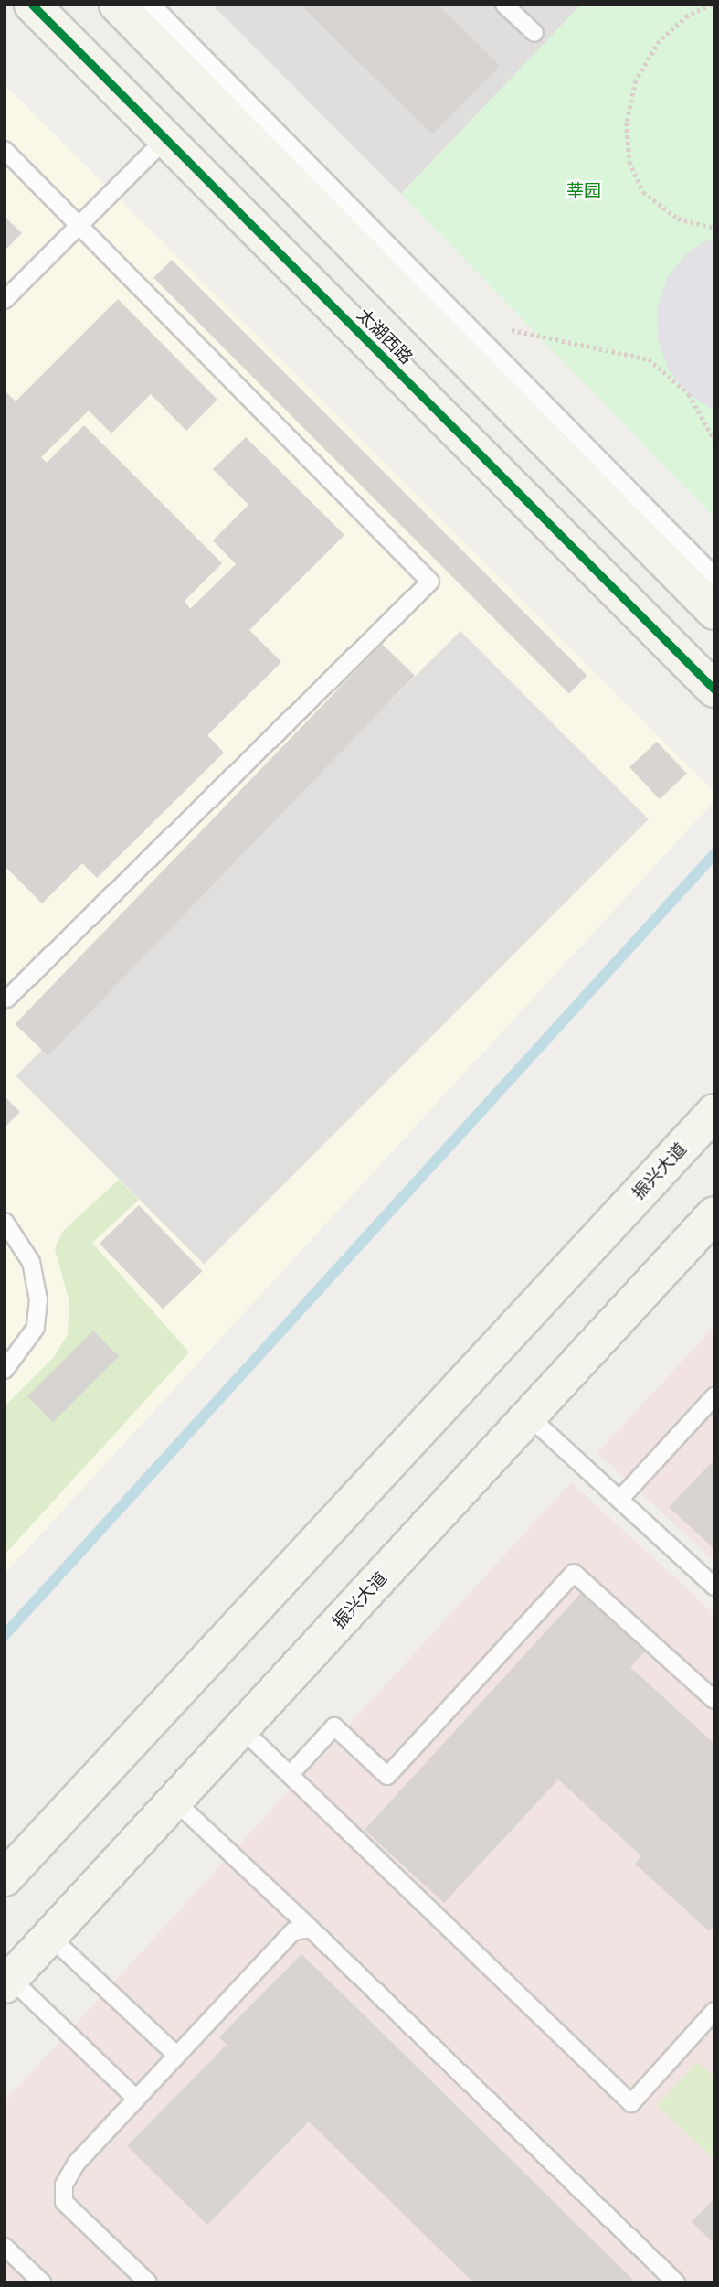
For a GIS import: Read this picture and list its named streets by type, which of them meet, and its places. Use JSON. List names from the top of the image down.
{
  "streets": {
    "main road": ["太湖西路", "振兴大道"]
  },
  "parks": ["莘园"]
}
